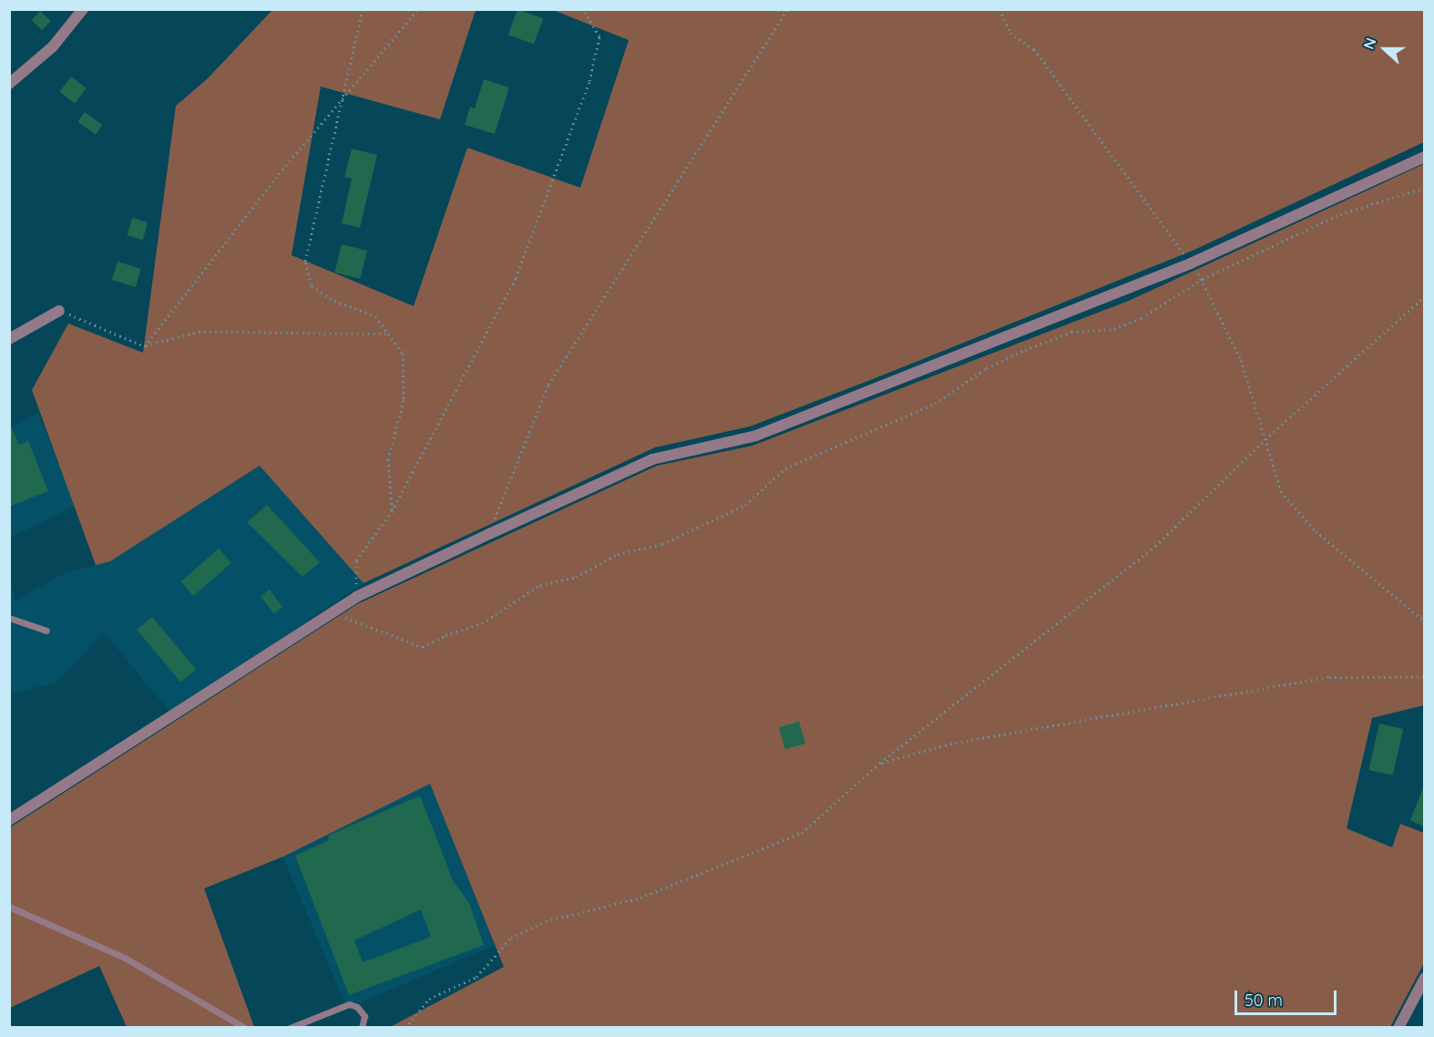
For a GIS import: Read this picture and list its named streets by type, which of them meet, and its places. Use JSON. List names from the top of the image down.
{
  "scale_bar": "50 m",
  "north": "left"
}
